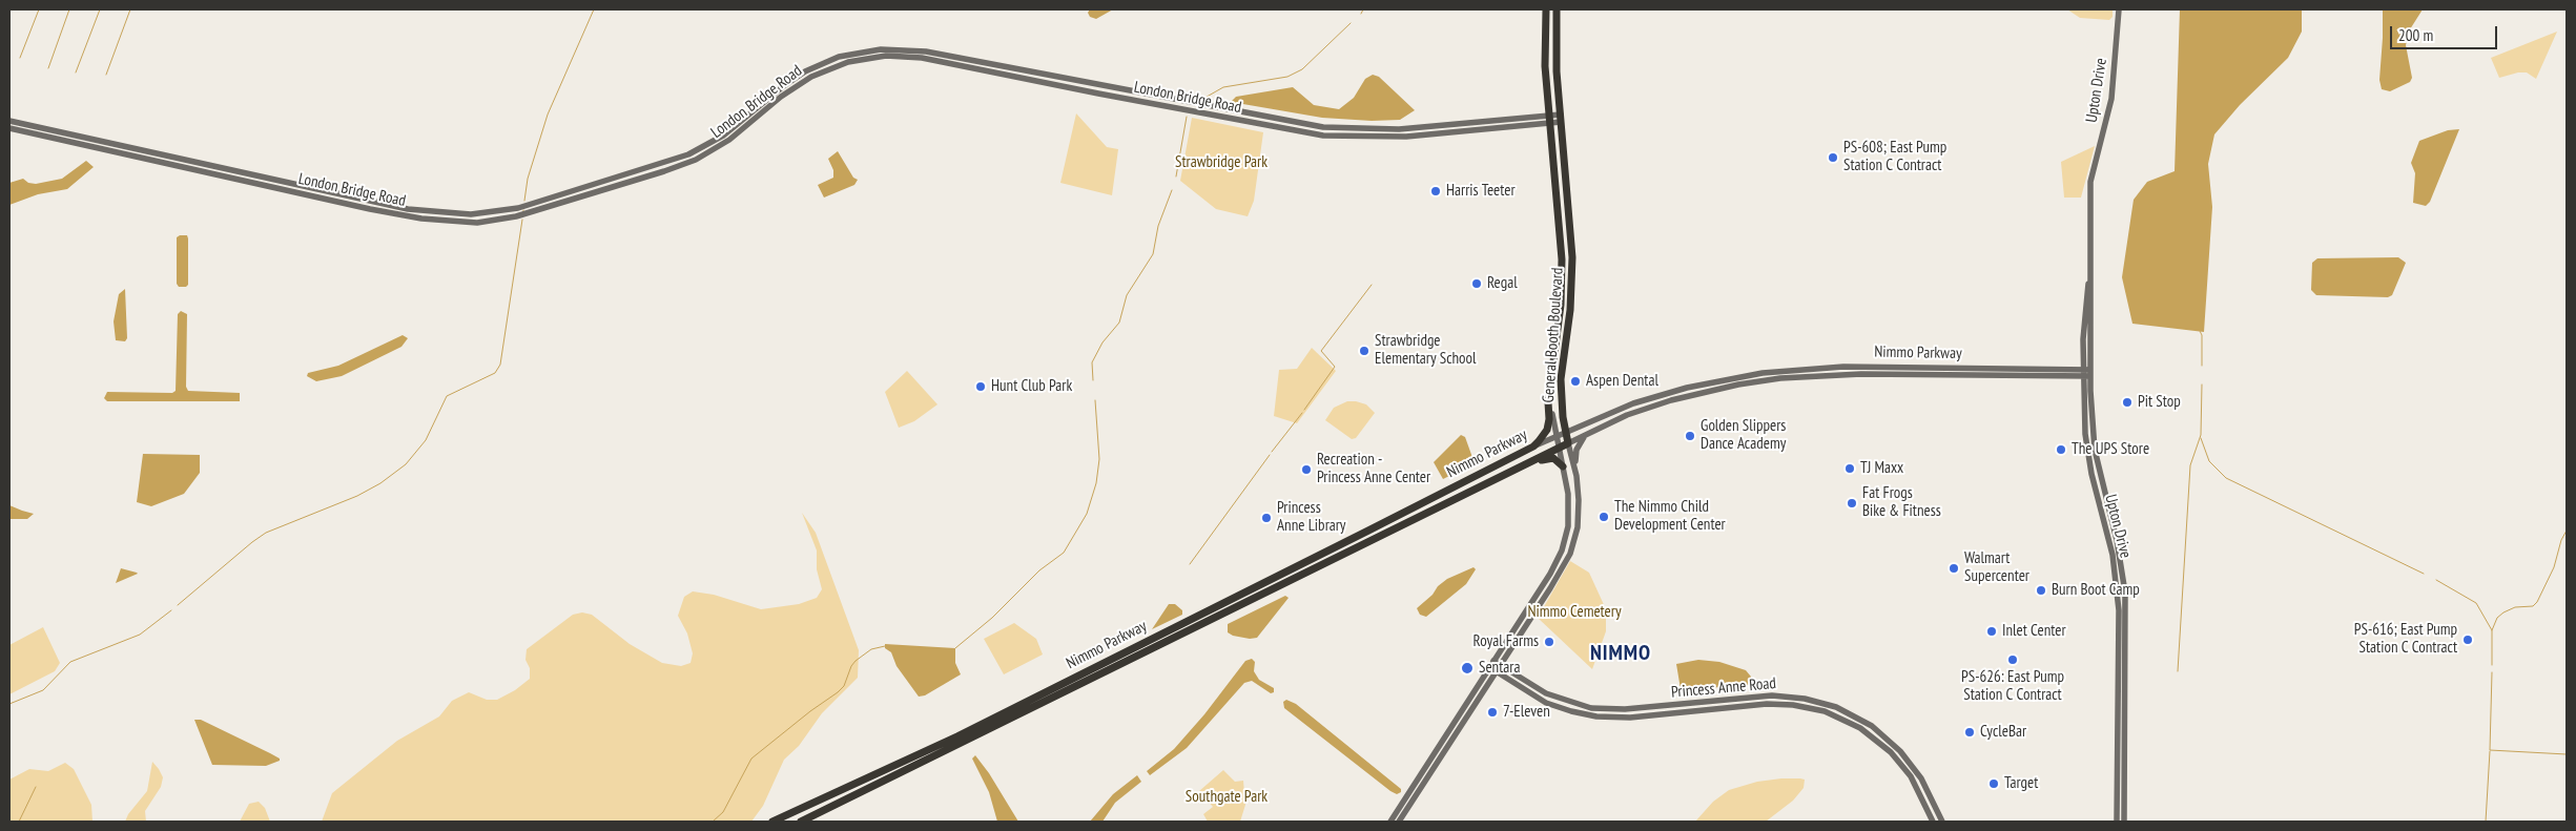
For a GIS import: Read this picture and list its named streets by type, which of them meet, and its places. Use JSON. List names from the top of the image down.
{
  "streets": {
    "highway": ["General Booth Boulevard", "Nimmo Parkway"],
    "main road": ["Upton Drive", "London Bridge Road", "Princess Anne Road"]
  },
  "crossings": [
    ["Upton Drive", "Nimmo Parkway"],
    ["London Bridge Road", "General Booth Boulevard"],
    ["General Booth Boulevard", "Nimmo Parkway"],
    ["General Booth Boulevard", "Princess Anne Road"]
  ],
  "districts": ["NIMMO"],
  "parks": ["Strawbridge Park", "Nimmo Cemetery", "Southgate Park"],
  "places": [
    "PS-608; East Pump Station C Contract",
    "Harris Teeter",
    "Regal",
    "Strawbridge Elementary School",
    "Aspen Dental",
    "Hunt Club Park",
    "Pit Stop",
    "Golden Slippers Dance Academy",
    "The UPS Store",
    "TJ Maxx",
    "Recreation - Princess Anne Center",
    "Fat Frogs Bike & Fitness",
    "The Nimmo Child Development Center",
    "Princess Anne Library",
    "Walmart Supercenter",
    "Burn Boot Camp",
    "Inlet Center",
    "PS-616; East Pump Station C Contract",
    "Royal Farms",
    "PS-626: East Pump Station C Contract",
    "Sentara",
    "7-Eleven",
    "CycleBar",
    "Target"
  ],
  "scale_bar": "200 m"
}
